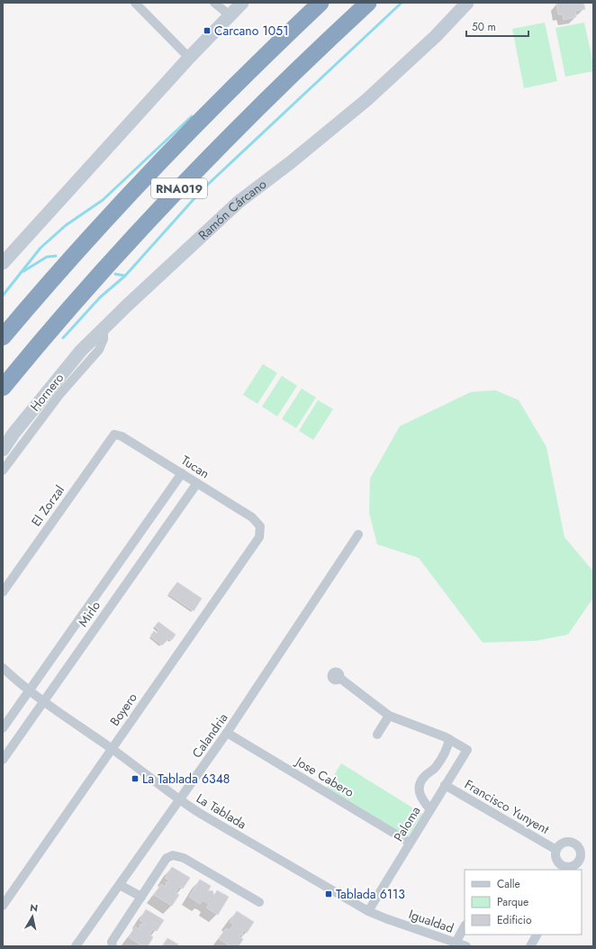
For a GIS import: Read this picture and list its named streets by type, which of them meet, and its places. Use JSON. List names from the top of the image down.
{
  "streets": {
    "highway": ["RNA019"],
    "main road": ["Ramón Cárcano"],
    "street": [
      "Hornero",
      "Tucan",
      "El Zorzal",
      "Mirlo",
      "Boyero",
      "Calandria",
      "Jose Cabero",
      "Francisco Yunyent",
      "La Tablada",
      "Paloma",
      "Igualdad"
    ]
  },
  "crossings": [
    ["Ramón Cárcano", "Hornero"],
    ["Tucan", "El Zorzal"],
    ["Tucan", "Mirlo"],
    ["Tucan", "Boyero"],
    ["Mirlo", "La Tablada"],
    ["Boyero", "La Tablada"],
    ["Calandria", "Jose Cabero"],
    ["Calandria", "La Tablada"],
    ["Jose Cabero", "Paloma"],
    ["Francisco Yunyent", "Paloma"],
    ["La Tablada", "Paloma"],
    ["La Tablada", "Igualdad"],
    ["Paloma", "Igualdad"]
  ],
  "places": {
    "transit": ["Carcano 1051", "La Tablada 6348", "Tablada 6113"]
  },
  "legend": ["Calle", "Parque", "Edificio"],
  "scale_bar": "50 m",
  "north": "top"
}
